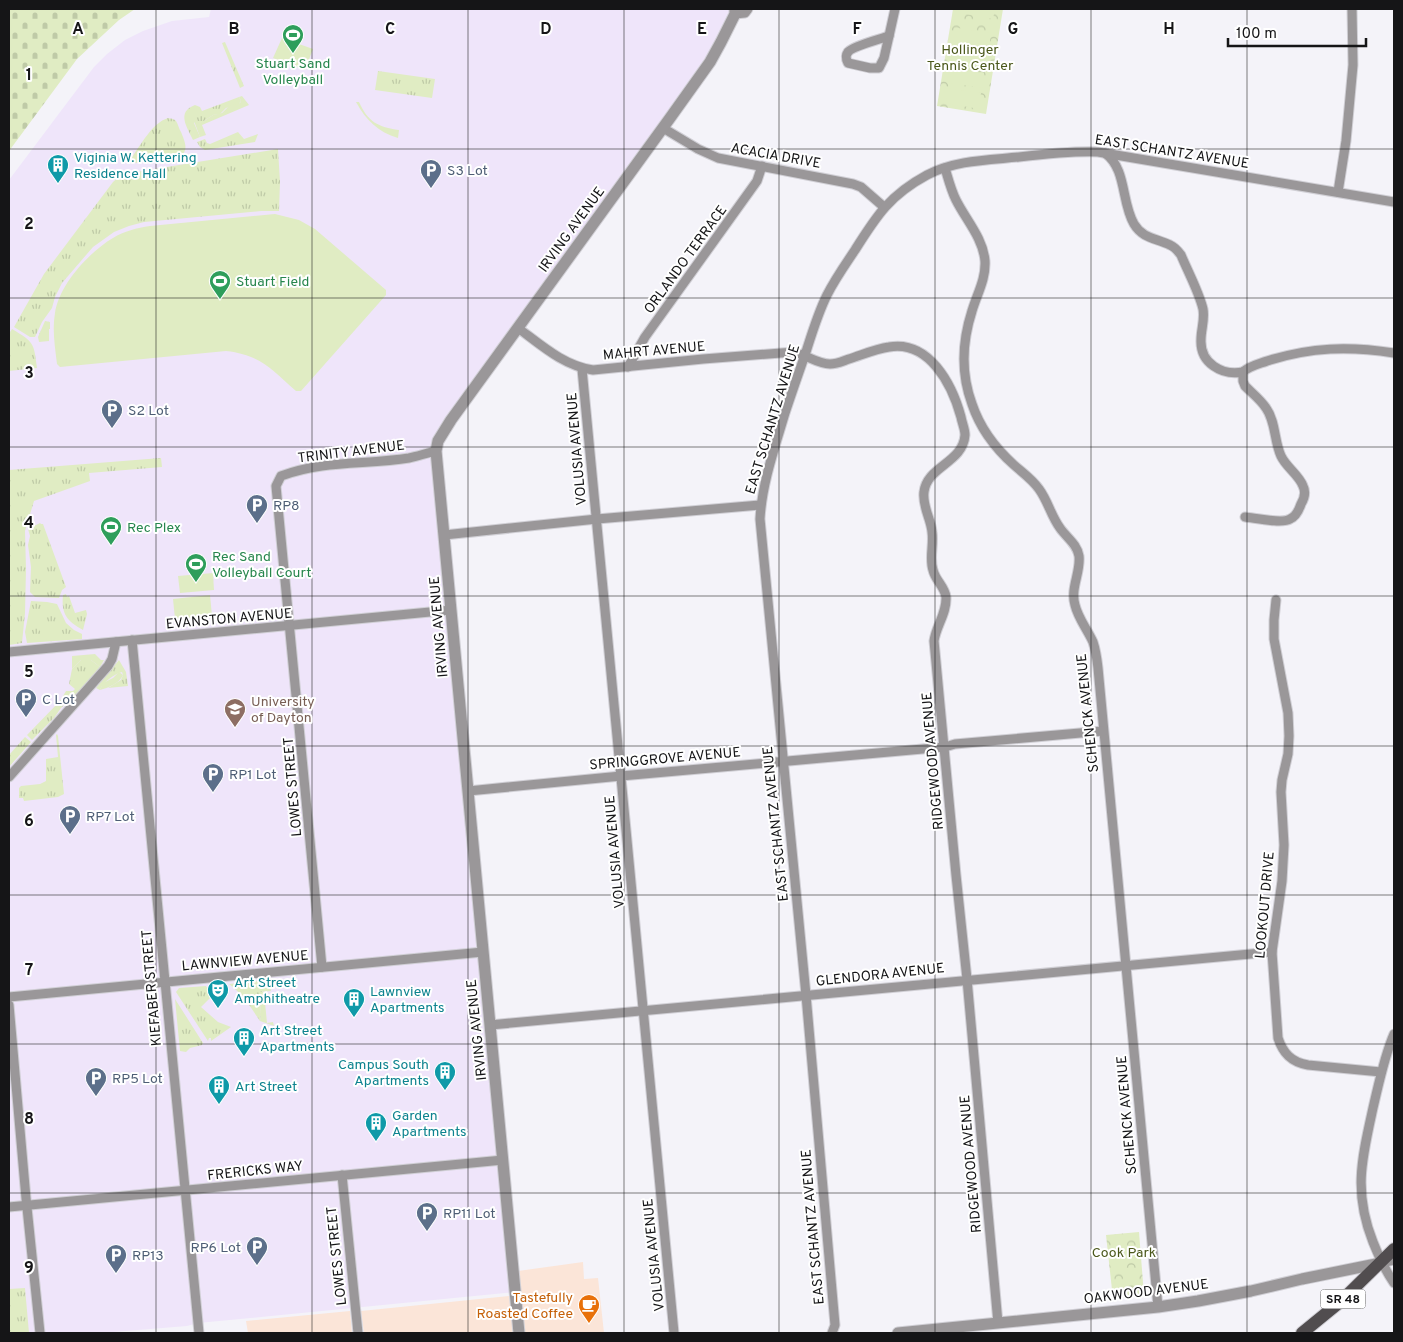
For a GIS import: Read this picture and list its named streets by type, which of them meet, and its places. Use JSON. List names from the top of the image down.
{
  "streets": {
    "main road": ["SR 48"],
    "street": [
      "EAST SCHANTZ AVENUE",
      "ACACIA DRIVE",
      "IRVING AVENUE",
      "ORLANDO TERRACE",
      "MAHRT AVENUE",
      "VOLUSIA AVENUE",
      "TRINITY AVENUE",
      "EVANSTON AVENUE",
      "SCHENCK AVENUE",
      "SPRINGGROVE AVENUE",
      "RIDGEWOOD AVENUE",
      "LOWES STREET",
      "LOOKOUT DRIVE",
      "LAWNVIEW AVENUE",
      "GLENDORA AVENUE",
      "KIEFABER STREET",
      "FRERICKS WAY",
      "OAKWOOD AVENUE"
    ]
  },
  "crossings": [
    ["EAST SCHANTZ AVENUE", "ACACIA DRIVE"],
    ["EAST SCHANTZ AVENUE", "MAHRT AVENUE"],
    ["EAST SCHANTZ AVENUE", "SCHENCK AVENUE"],
    ["EAST SCHANTZ AVENUE", "SPRINGGROVE AVENUE"],
    ["EAST SCHANTZ AVENUE", "GLENDORA AVENUE"],
    ["ACACIA DRIVE", "IRVING AVENUE"],
    ["ACACIA DRIVE", "ORLANDO TERRACE"],
    ["IRVING AVENUE", "MAHRT AVENUE"],
    ["IRVING AVENUE", "TRINITY AVENUE"],
    ["IRVING AVENUE", "EVANSTON AVENUE"],
    ["IRVING AVENUE", "SPRINGGROVE AVENUE"],
    ["IRVING AVENUE", "LAWNVIEW AVENUE"],
    ["IRVING AVENUE", "GLENDORA AVENUE"],
    ["IRVING AVENUE", "FRERICKS WAY"],
    ["ORLANDO TERRACE", "MAHRT AVENUE"],
    ["MAHRT AVENUE", "VOLUSIA AVENUE"],
    ["VOLUSIA AVENUE", "SPRINGGROVE AVENUE"],
    ["VOLUSIA AVENUE", "GLENDORA AVENUE"],
    ["TRINITY AVENUE", "LOWES STREET"],
    ["EVANSTON AVENUE", "LOWES STREET"],
    ["EVANSTON AVENUE", "KIEFABER STREET"],
    ["SCHENCK AVENUE", "SPRINGGROVE AVENUE"],
    ["SCHENCK AVENUE", "RIDGEWOOD AVENUE"],
    ["SCHENCK AVENUE", "GLENDORA AVENUE"],
    ["SCHENCK AVENUE", "OAKWOOD AVENUE"],
    ["SPRINGGROVE AVENUE", "RIDGEWOOD AVENUE"],
    ["RIDGEWOOD AVENUE", "GLENDORA AVENUE"],
    ["RIDGEWOOD AVENUE", "OAKWOOD AVENUE"],
    ["LOWES STREET", "LAWNVIEW AVENUE"],
    ["LOWES STREET", "FRERICKS WAY"],
    ["LOOKOUT DRIVE", "GLENDORA AVENUE"],
    ["LAWNVIEW AVENUE", "KIEFABER STREET"],
    ["KIEFABER STREET", "FRERICKS WAY"],
    ["OAKWOOD AVENUE", "SR 48"]
  ],
  "parks": ["Hollinger Tennis Center", "Cook Park"],
  "places": {
    "sports": [
      "Stuart Sand Volleyball",
      "Stuart Field",
      "Rec Plex",
      "Rec Sand Volleyball Court"
    ],
    "building": [
      "Viginia W. Kettering Residence Hall",
      "Lawnview Apartments",
      "Art Street Apartments",
      "Campus South Apartments",
      "Art Street",
      "Garden Apartments"
    ],
    "parking": [
      "S3 Lot",
      "S2 Lot",
      "RP8",
      "C Lot",
      "RP1 Lot",
      "RP7 Lot",
      "RP5 Lot",
      "RP11 Lot",
      "RP6 Lot",
      "RP13"
    ],
    "school or university": ["University of Dayton"],
    "theatre": ["Art Street Amphitheatre"],
    "cafe": ["Tastefully Roasted Coffee"]
  },
  "scale_bar": "100 m",
  "grid": {
    "columns": [
      "A",
      "B",
      "C",
      "D",
      "E",
      "F",
      "G",
      "H"
    ],
    "rows": [
      "1",
      "2",
      "3",
      "4",
      "5",
      "6",
      "7",
      "8",
      "9"
    ]
  }
}
